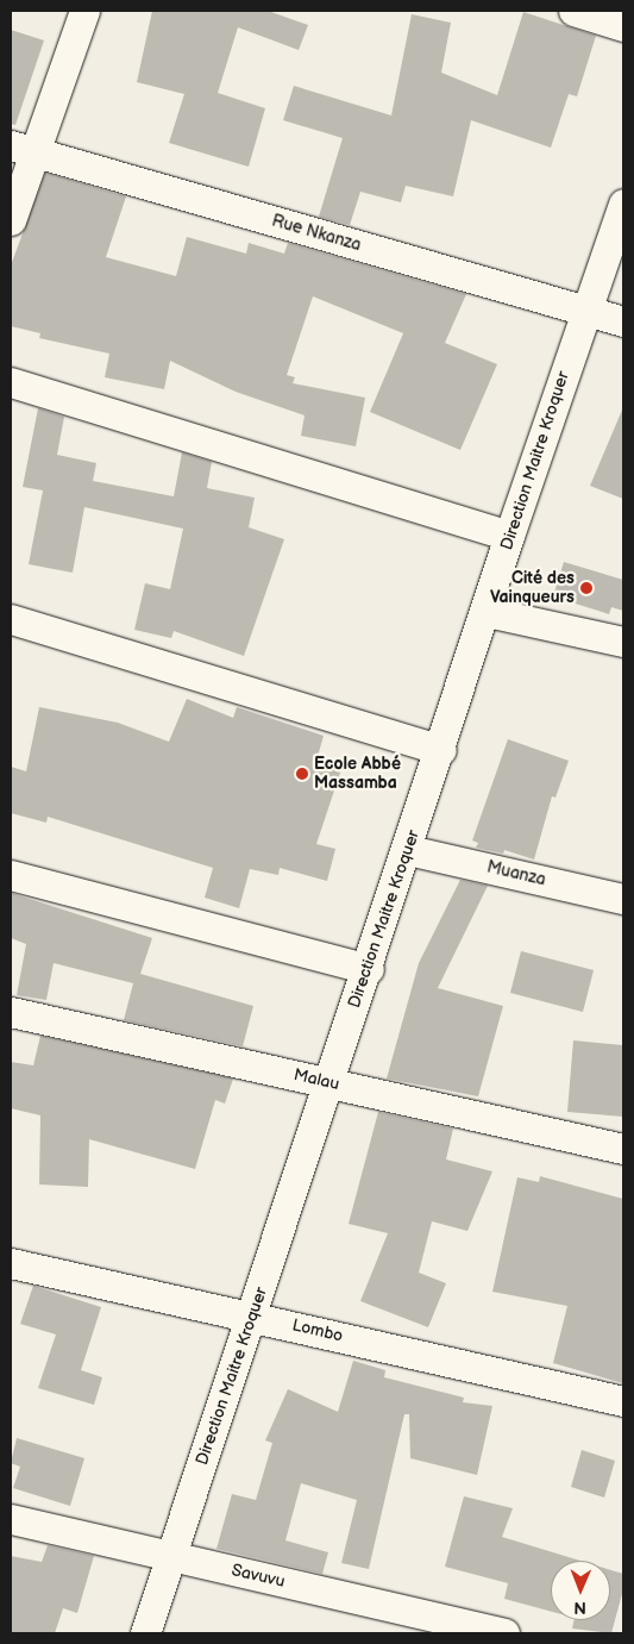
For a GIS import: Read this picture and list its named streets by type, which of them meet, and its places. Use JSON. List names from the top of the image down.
{
  "streets": {
    "street": [
      "Rue Nkanza",
      "Direction Maitre Kroquer",
      "Muanza",
      "Malau",
      "Lombo",
      "Savuvu"
    ]
  },
  "crossings": [
    ["Rue Nkanza", "Direction Maitre Kroquer"],
    ["Direction Maitre Kroquer", "Muanza"],
    ["Direction Maitre Kroquer", "Malau"],
    ["Direction Maitre Kroquer", "Lombo"],
    ["Direction Maitre Kroquer", "Savuvu"]
  ],
  "places": ["Cité des Vainqueurs", "Ecole Abbé Massamba"],
  "north": "bottom"
}
